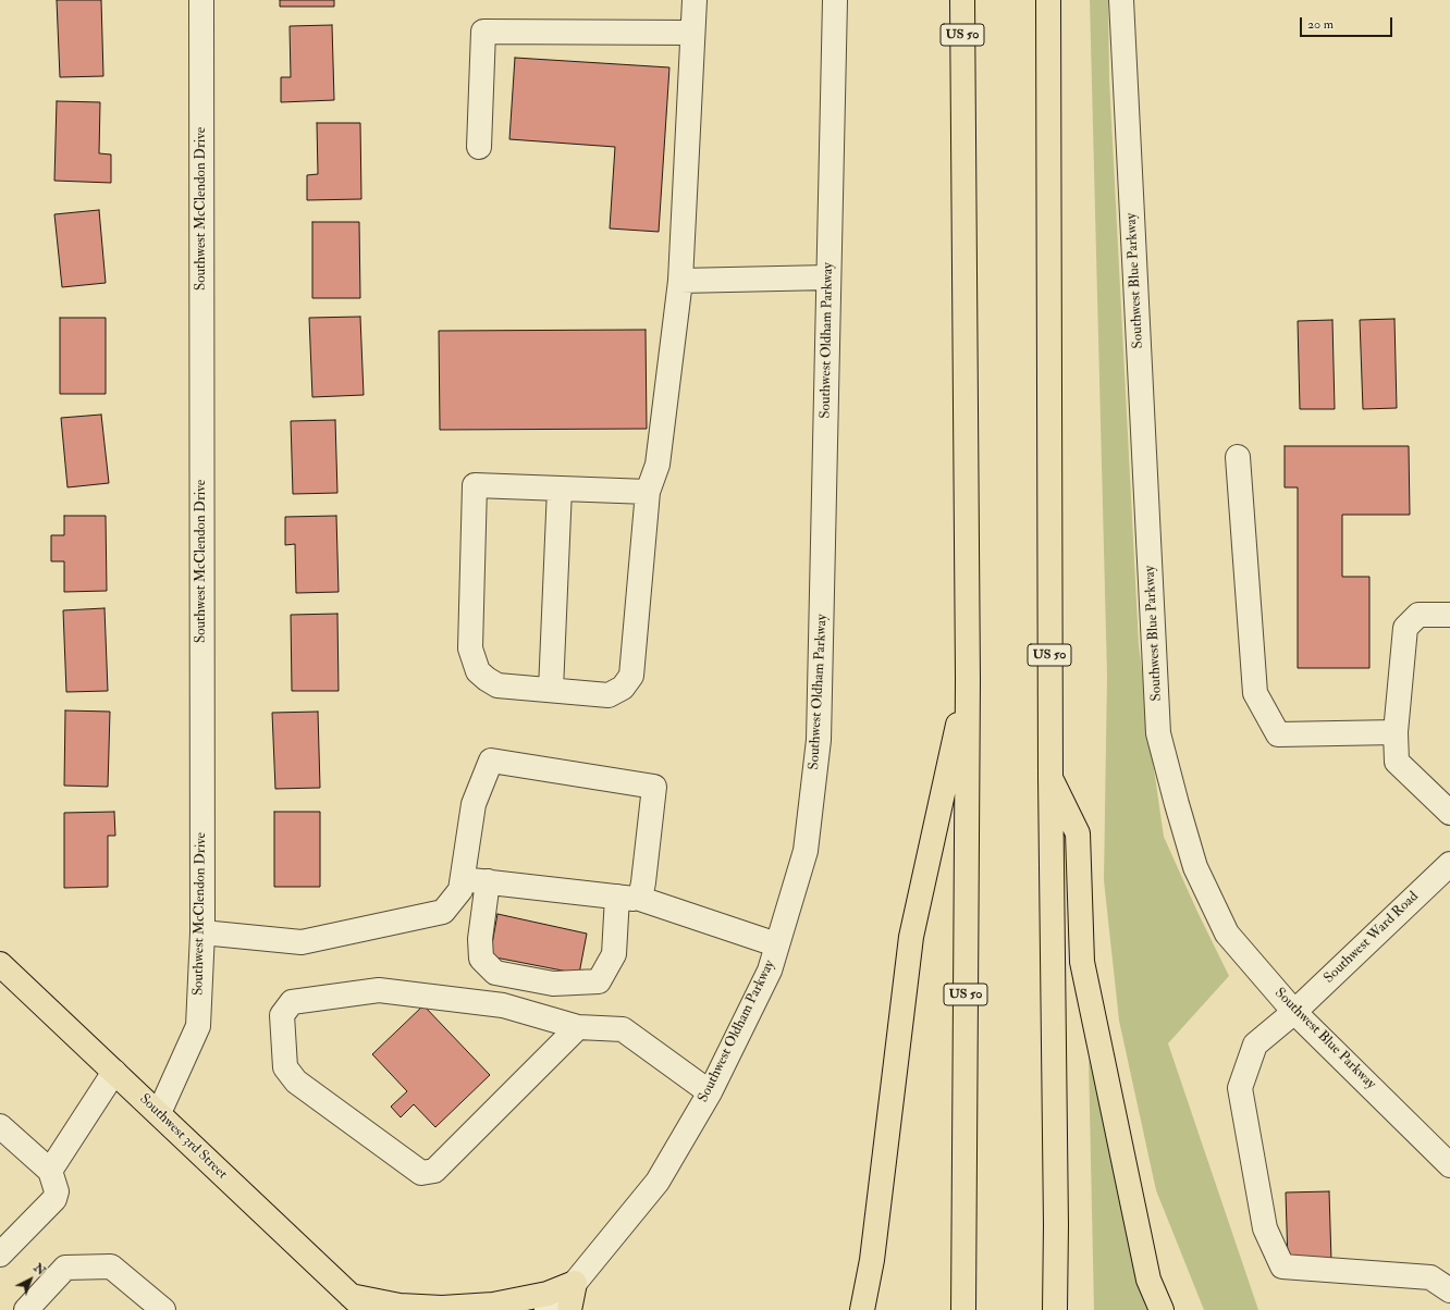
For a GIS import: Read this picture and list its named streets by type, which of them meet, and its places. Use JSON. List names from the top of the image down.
{
  "streets": {
    "main road": ["US 50", "Southwest 3rd Street"],
    "street": [
      "Southwest McClendon Drive",
      "Southwest Blue Parkway",
      "Southwest Oldham Parkway",
      "Southwest Ward Road"
    ]
  },
  "crossings": [
    ["Southwest McClendon Drive", "Southwest 3rd Street"],
    ["Southwest Blue Parkway", "Southwest Ward Road"]
  ],
  "scale_bar": "20 m",
  "north": "top right"
}
